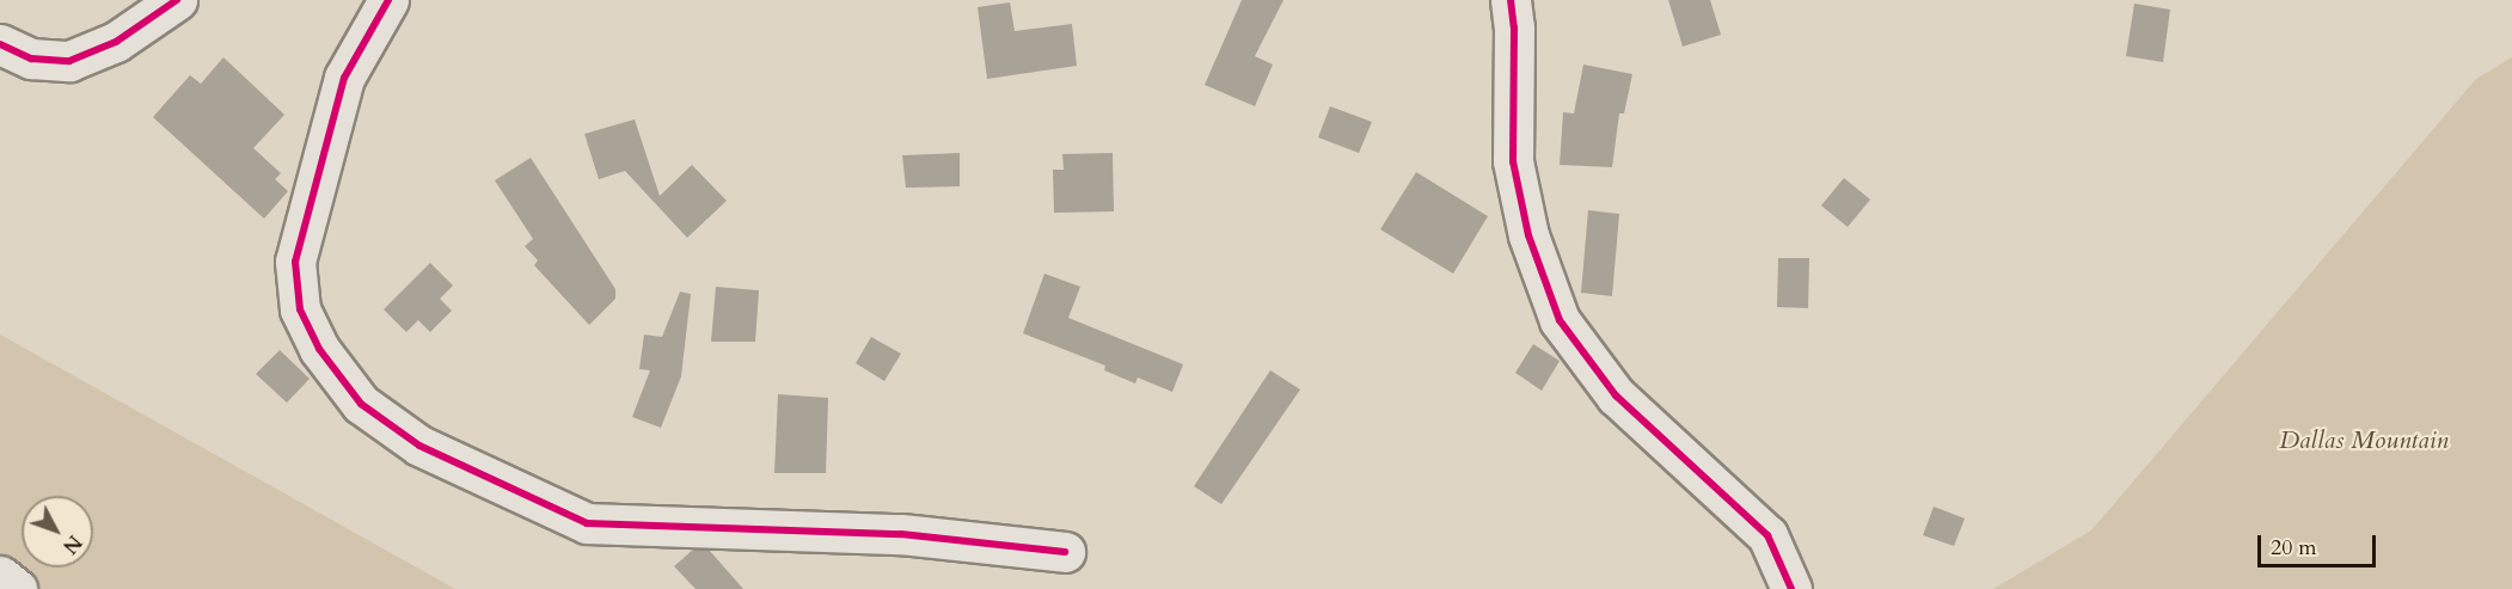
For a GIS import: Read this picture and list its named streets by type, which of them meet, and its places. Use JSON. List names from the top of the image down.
{
  "parks": ["Dallas Mountain"],
  "scale_bar": "20 m",
  "north": "bottom right"
}
